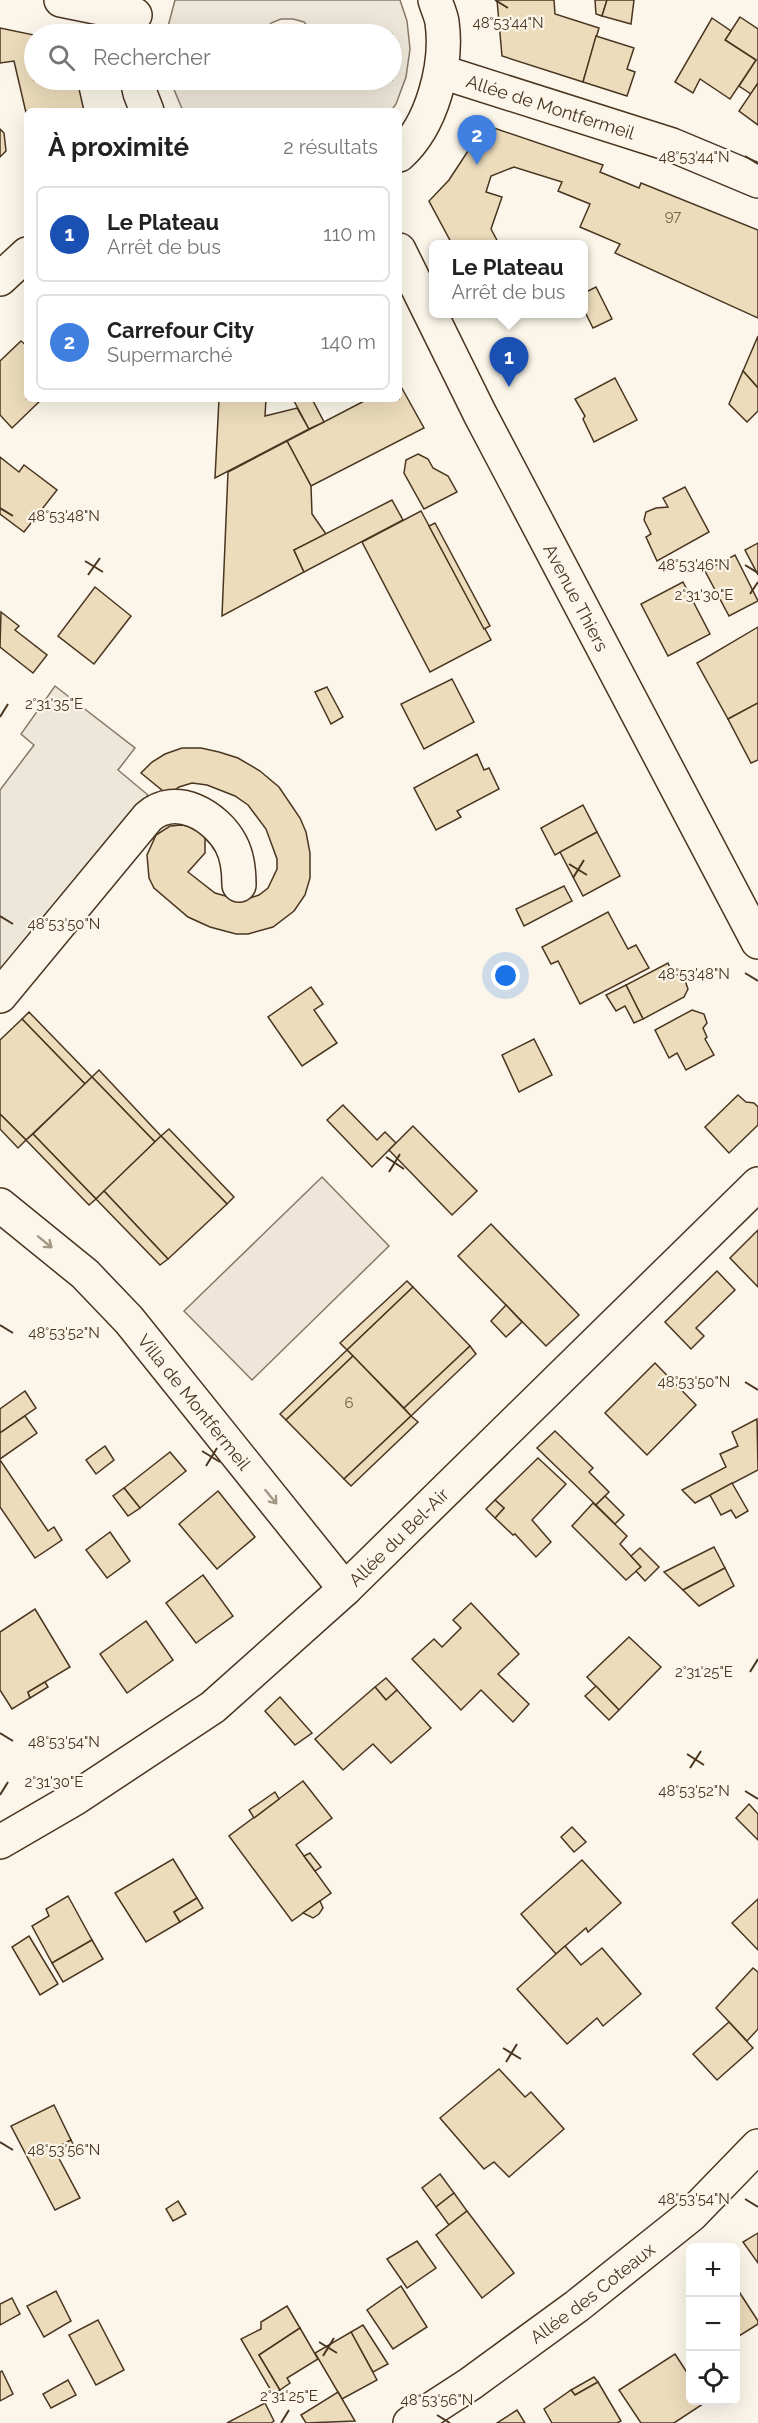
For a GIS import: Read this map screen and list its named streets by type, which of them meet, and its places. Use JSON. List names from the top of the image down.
{
  "streets": {
    "street": [
      "Allée de Montfermeil",
      "Avenue Thiers",
      "Villa de Montfermeil",
      "Allée du Bel-Air",
      "Allée des Coteaux"
    ]
  },
  "crossings": [
    ["Villa de Montfermeil", "Allée du Bel-Air"]
  ],
  "one_way": ["Villa de Montfermeil"],
  "house_numbers": ["97", "6"],
  "page": {
    "search": "Rechercher",
    "heading": ["À proximité", "2 résultats"],
    "pins": ["2", "1"],
    "list": [
      {
        "mark": "1",
        "name": "Le Plateau",
        "note": "Arrêt de bus",
        "value": "110 m"
      },
      {
        "mark": "2",
        "name": "Carrefour City",
        "note": "Supermarché",
        "value": "140 m"
      }
    ],
    "popup": ["Le Plateau", "Arrêt de bus"],
    "map_buttons": ["+", "−"]
  },
  "coordinates": [
    "48°53'44\"N",
    "48°53'48\"N",
    "48°53'46\"N",
    "2°31'30\"E",
    "2°31'35\"E",
    "48°53'50\"N",
    "48°53'52\"N",
    "2°31'25\"E",
    "48°53'54\"N",
    "48°53'56\"N"
  ]
}
